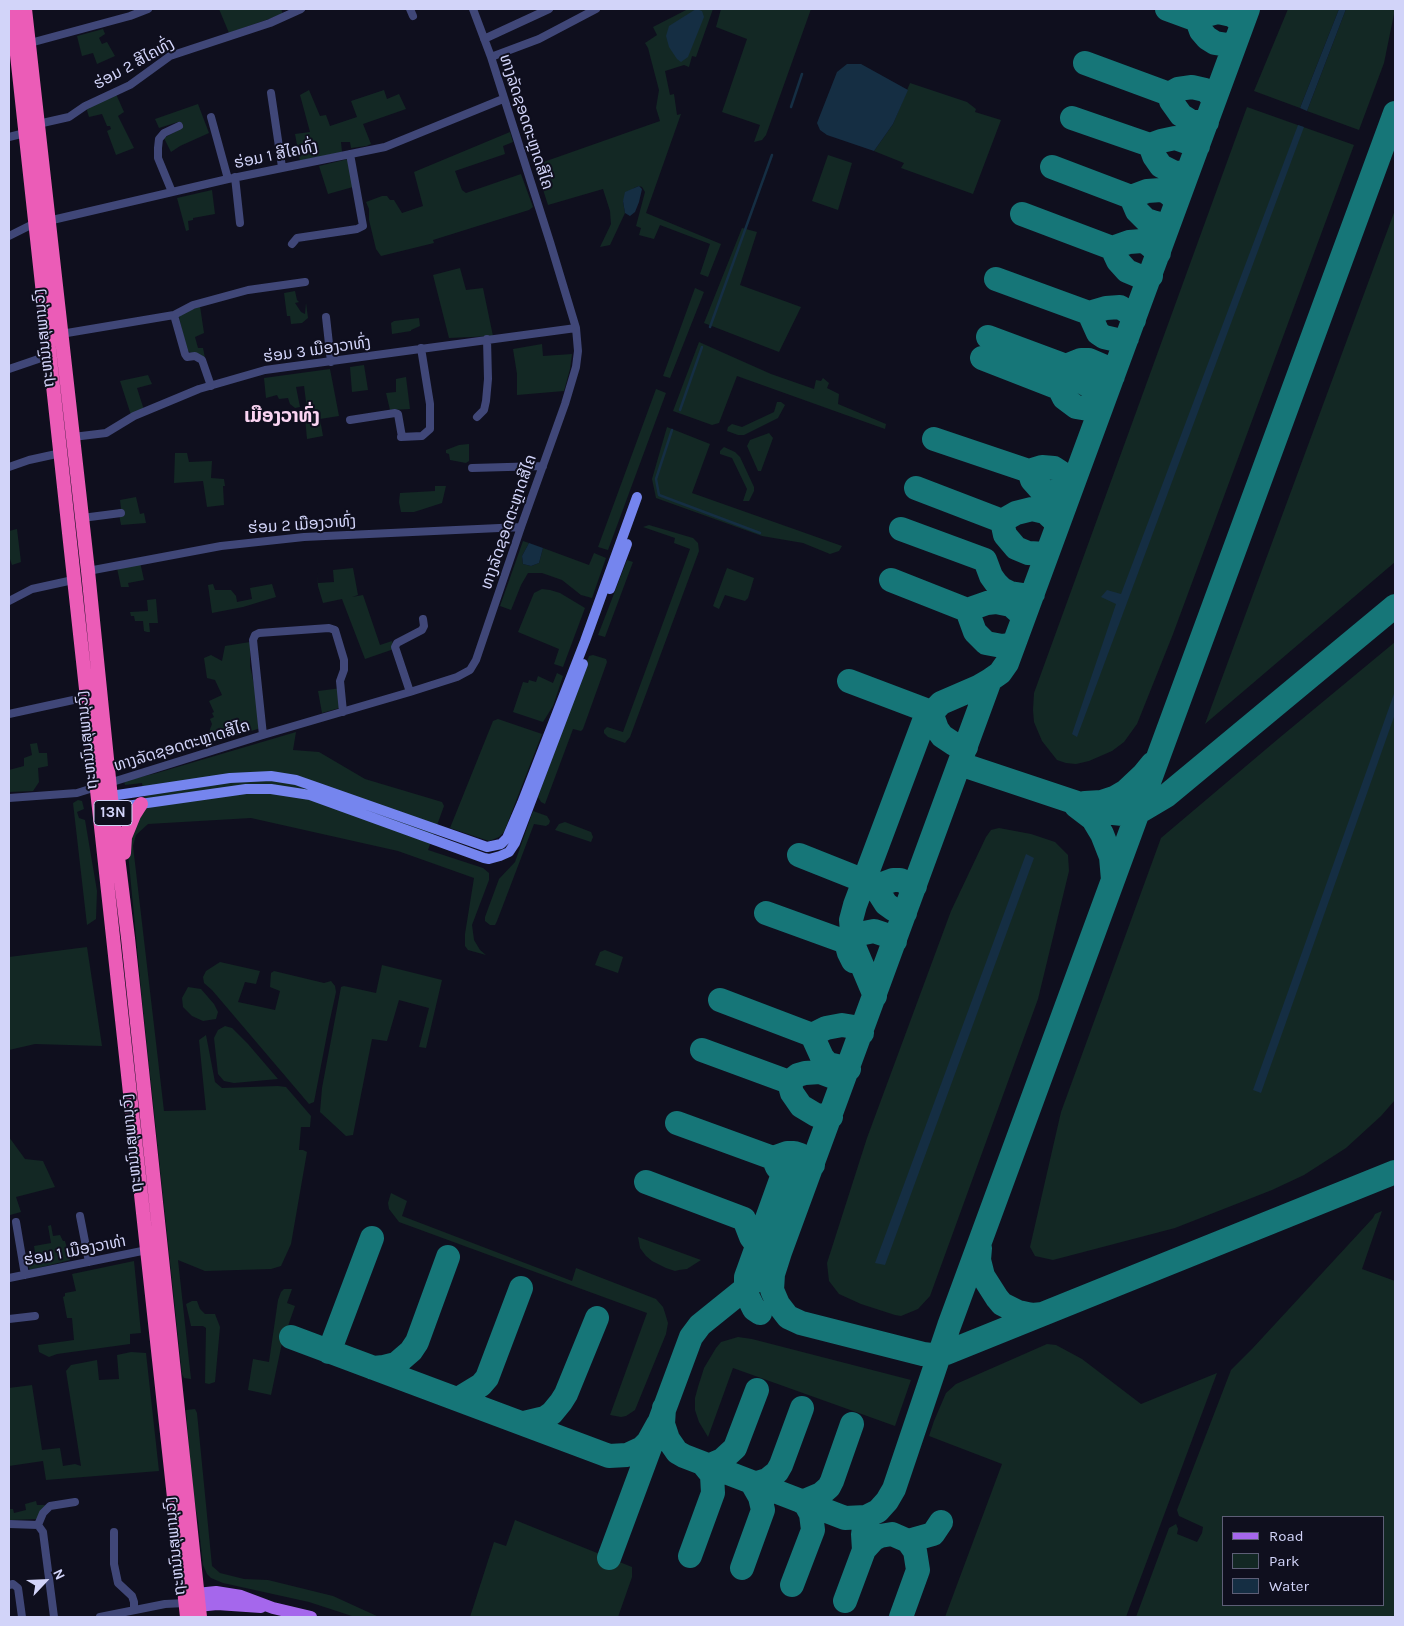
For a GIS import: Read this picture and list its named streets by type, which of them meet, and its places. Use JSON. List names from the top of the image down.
{
  "streets": {
    "highway": ["ຖະຫນົນສຸພານຸວົງ", "13N"],
    "street": [
      "ຮ່ອມ 2 ສີໄຄທົ່ງ",
      "ທາງລັດຊອດຕະຫຼາດສີໄຄ",
      "ຮ່ອມ 1 ສີໄຄທົ່ງ",
      "ຮ່ອມ 3 ເມືອງວາທົ່ງ",
      "ຮ່ອມ 2 ເມືອງວາທົ່ງ",
      "ຮ່ອມ 1 ເມືອງວາທ່າ"
    ]
  },
  "crossings": [
    ["ຮ່ອມ 2 ສີໄຄທົ່ງ", "ຖະຫນົນສຸພານຸວົງ"],
    ["ທາງລັດຊອດຕະຫຼາດສີໄຄ", "ຮ່ອມ 1 ສີໄຄທົ່ງ"],
    ["ທາງລັດຊອດຕະຫຼາດສີໄຄ", "ຖະຫນົນສຸພານຸວົງ"],
    ["ທາງລັດຊອດຕະຫຼາດສີໄຄ", "ຮ່ອມ 3 ເມືອງວາທົ່ງ"],
    ["ທາງລັດຊອດຕະຫຼາດສີໄຄ", "ຮ່ອມ 2 ເມືອງວາທົ່ງ"],
    ["ຮ່ອມ 1 ສີໄຄທົ່ງ", "ຖະຫນົນສຸພານຸວົງ"],
    ["ຖະຫນົນສຸພານຸວົງ", "ຮ່ອມ 3 ເມືອງວາທົ່ງ"],
    ["ຖະຫນົນສຸພານຸວົງ", "ຮ່ອມ 2 ເມືອງວາທົ່ງ"],
    ["ຖະຫນົນສຸພານຸວົງ", "ຮ່ອມ 1 ເມືອງວາທ່າ"]
  ],
  "districts": ["ເມືອງວາທົ່ງ"],
  "legend": ["Road", "Park", "Water"],
  "north": "top right"
}
